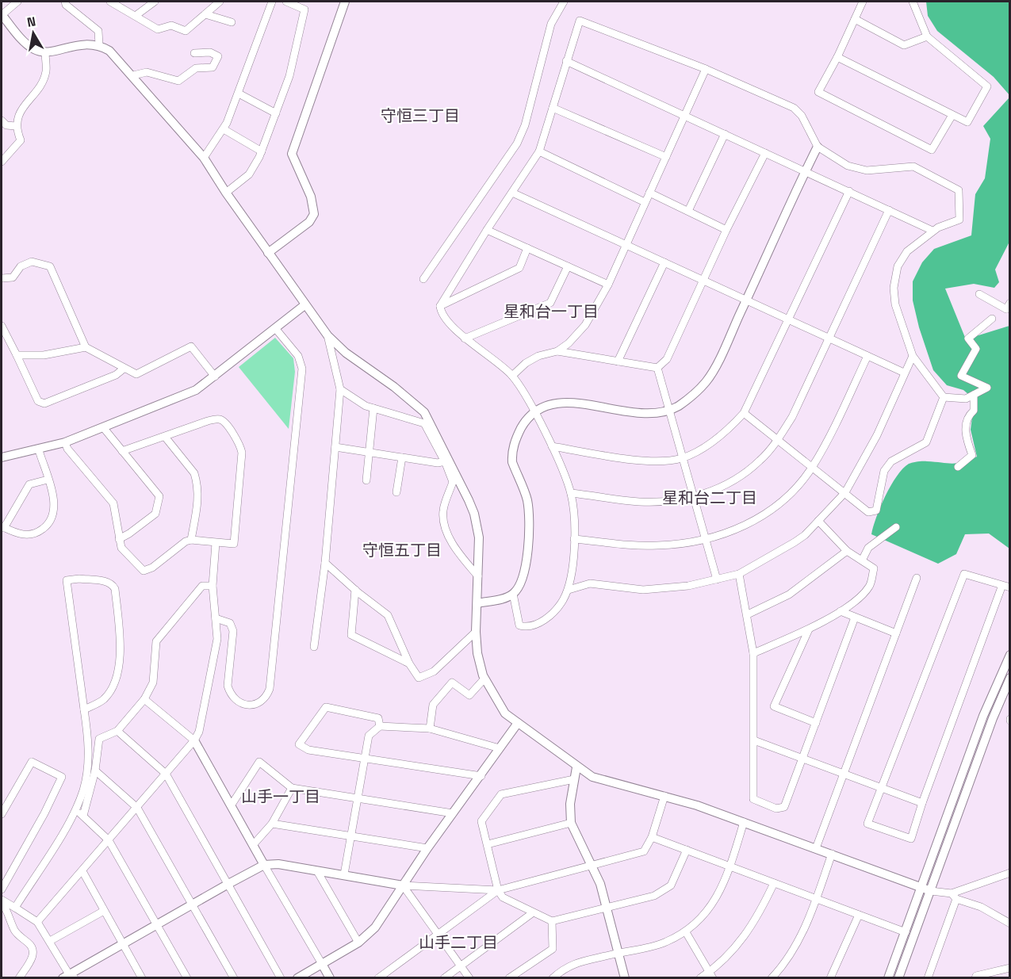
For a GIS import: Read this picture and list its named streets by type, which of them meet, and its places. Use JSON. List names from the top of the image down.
{
  "districts": [
    "守恒三丁目",
    "星和台一丁目",
    "星和台二丁目",
    "守恒五丁目",
    "山手一丁目",
    "山手二丁目"
  ],
  "north": "top"
}
